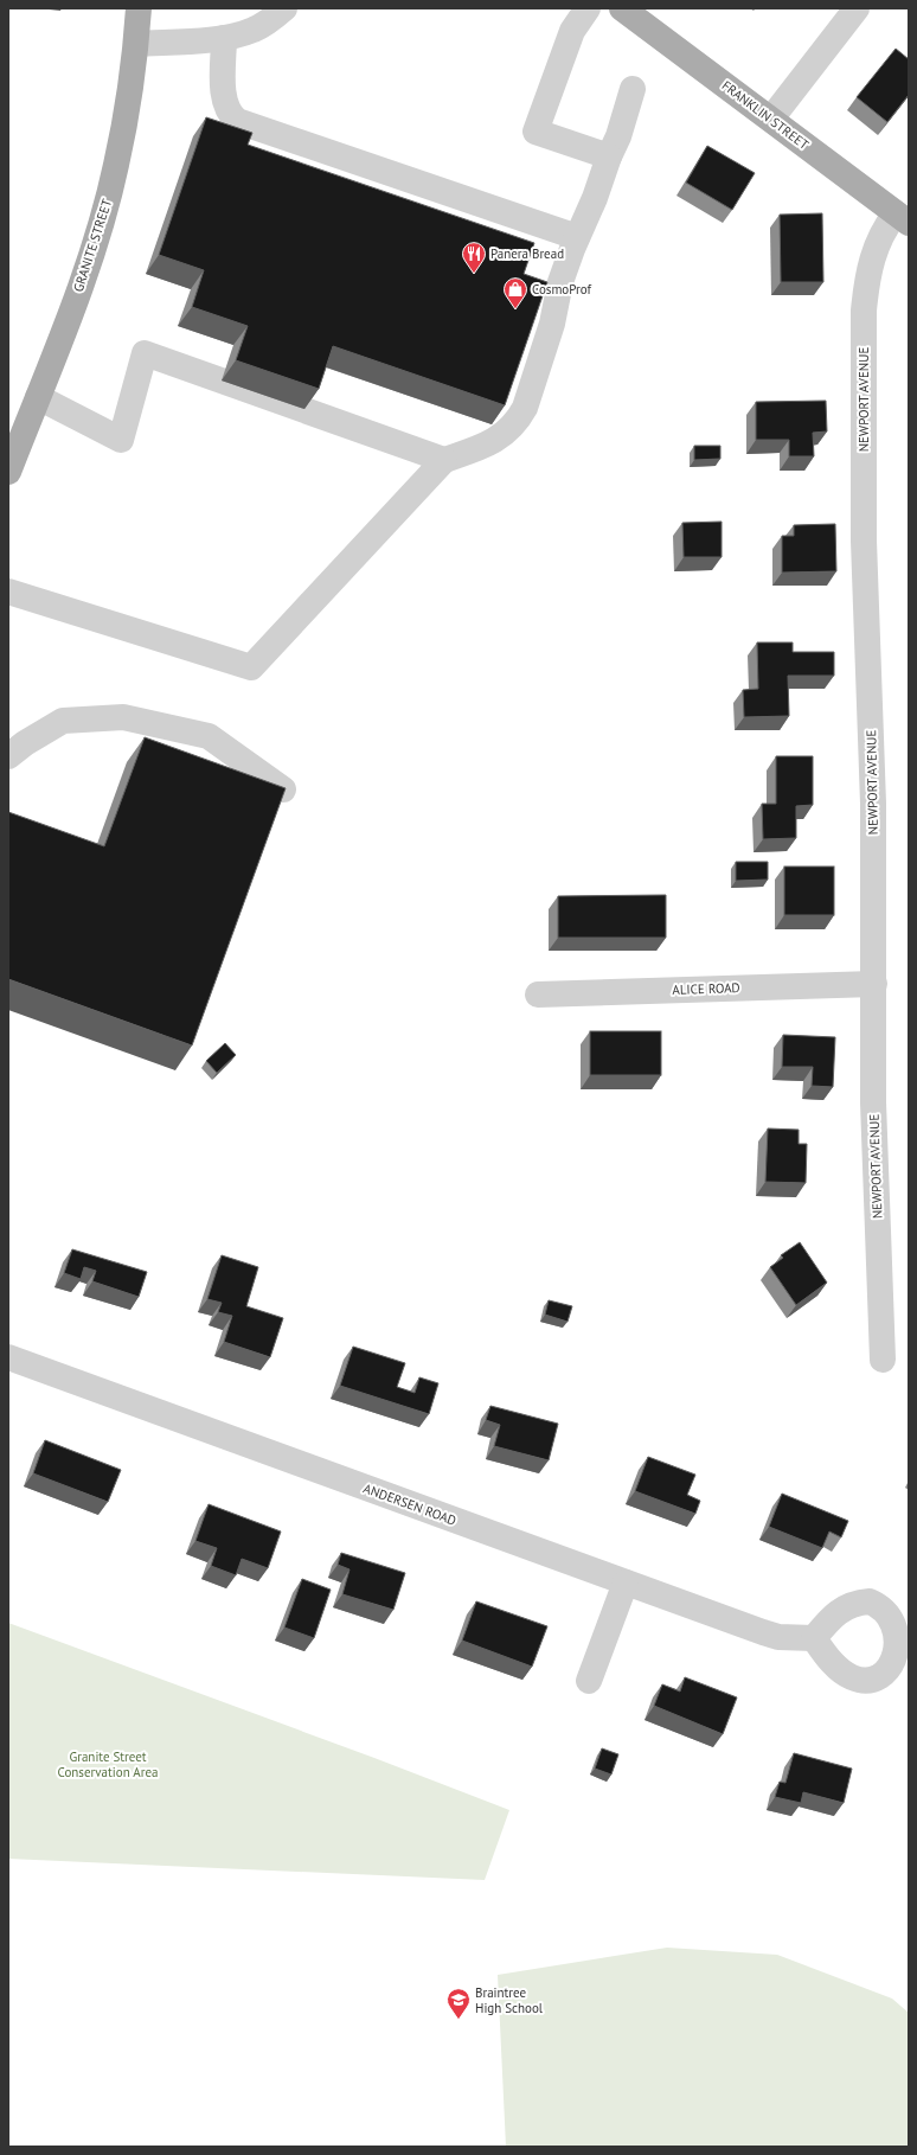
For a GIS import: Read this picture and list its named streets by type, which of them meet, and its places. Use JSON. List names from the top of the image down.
{
  "streets": {
    "main road": ["FRANKLIN STREET", "GRANITE STREET"],
    "street": ["NEWPORT AVENUE", "ALICE ROAD", "ANDERSEN ROAD"]
  },
  "crossings": [
    ["FRANKLIN STREET", "NEWPORT AVENUE"],
    ["NEWPORT AVENUE", "ALICE ROAD"]
  ],
  "parks": ["Granite Street Conservation Area"],
  "places": {
    "restaurant": ["Panera Bread"],
    "shop": ["CosmoProf"],
    "school or university": ["Braintree High School"]
  }
}
